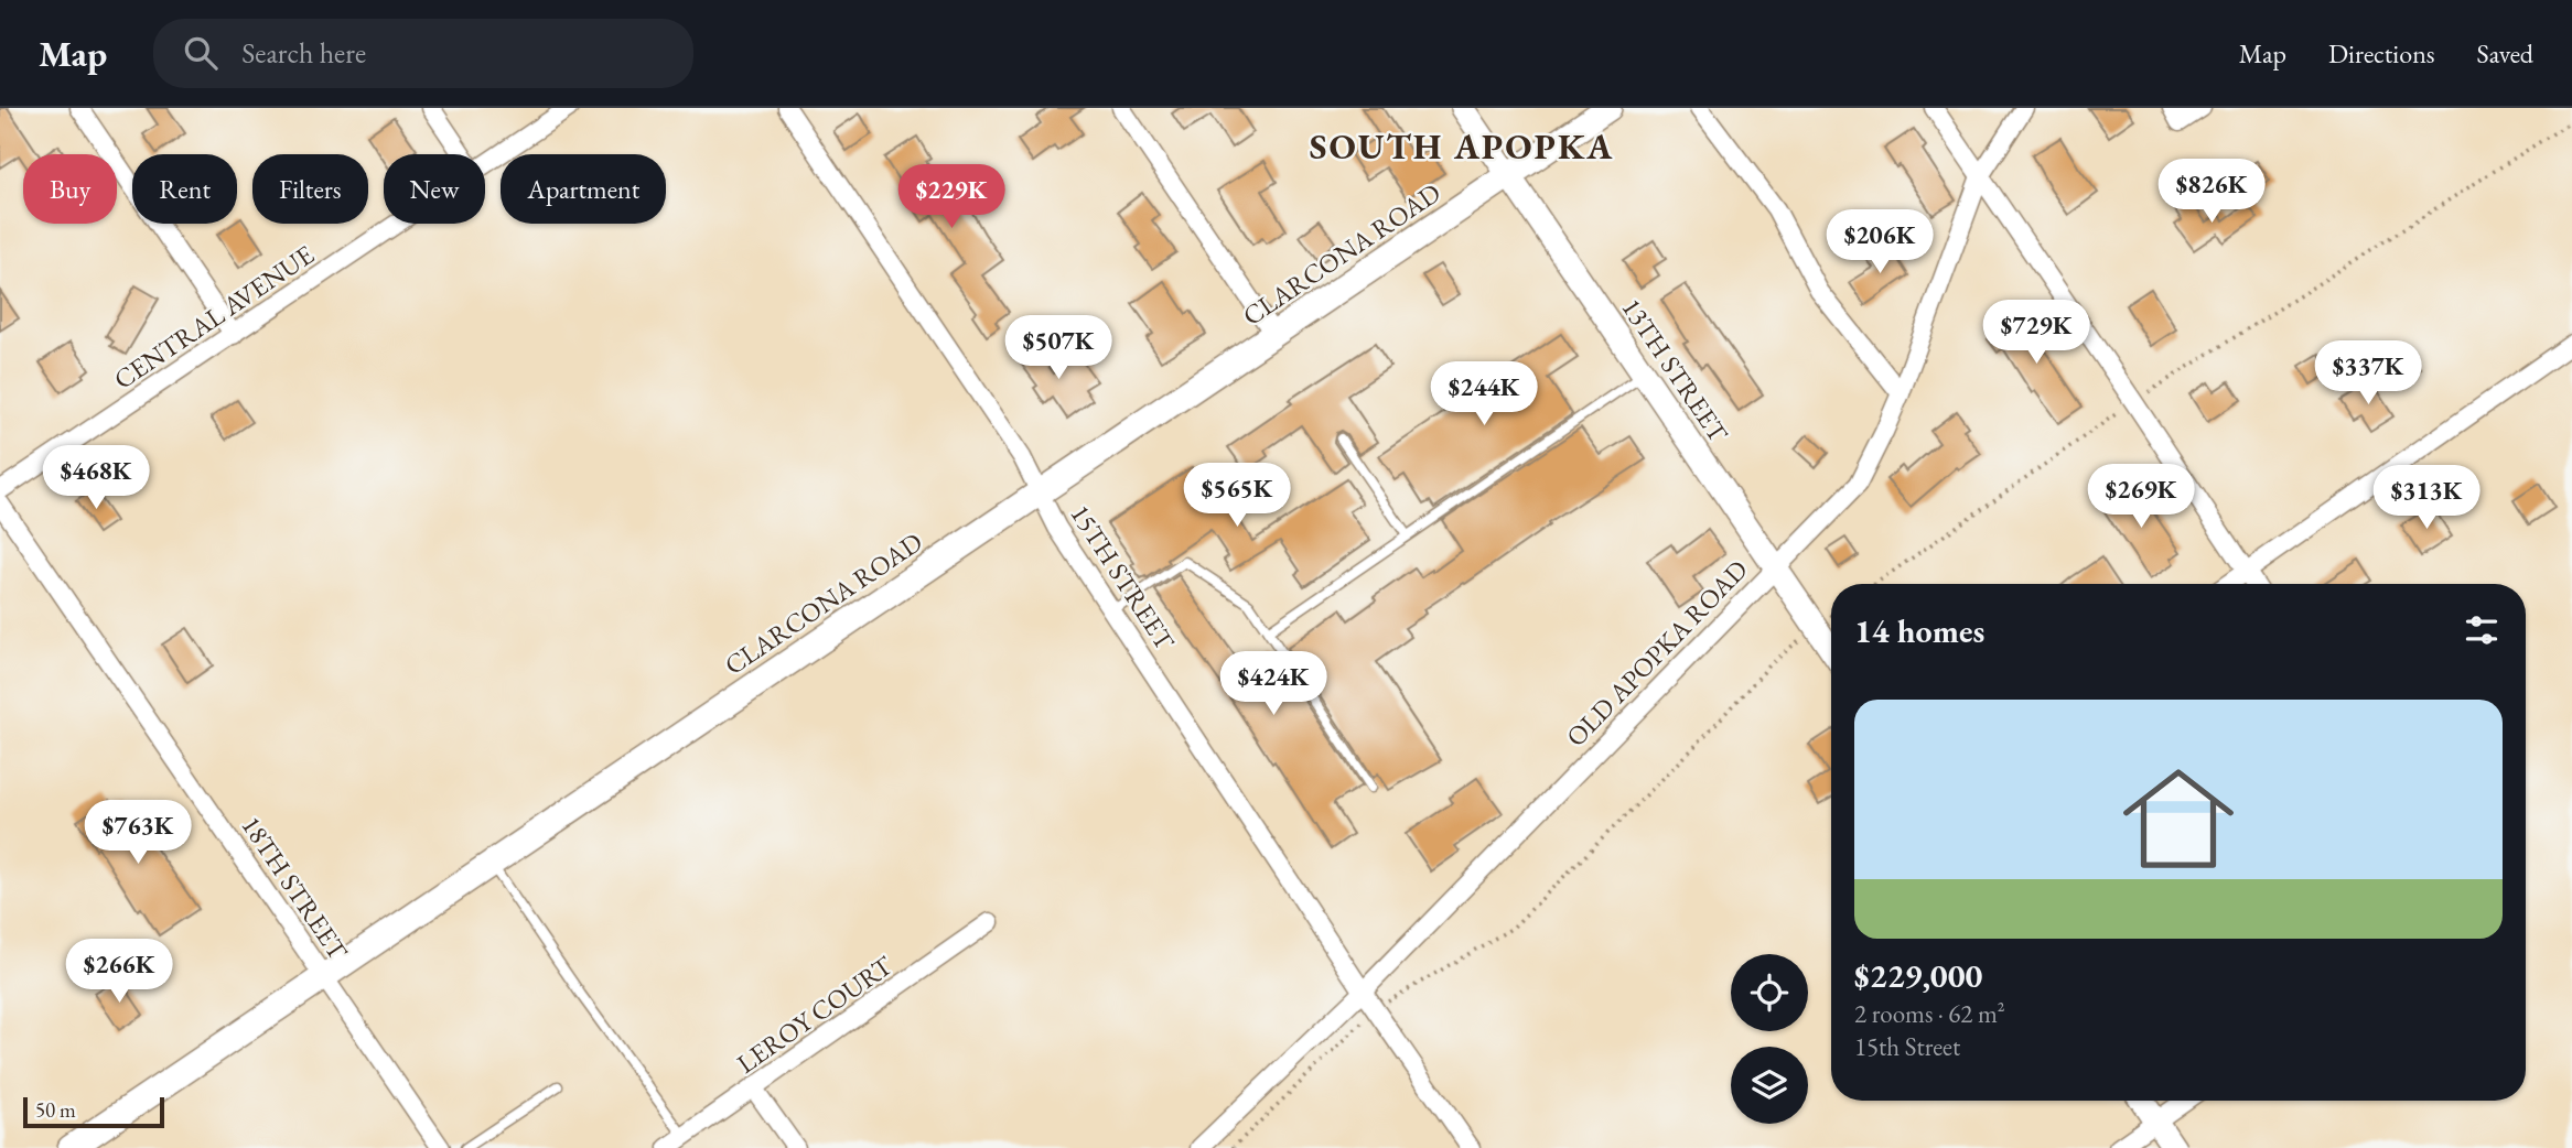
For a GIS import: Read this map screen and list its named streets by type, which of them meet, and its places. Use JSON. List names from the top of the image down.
{
  "streets": {
    "main road": ["CLARCONA ROAD"],
    "street": [
      "CENTRAL AVENUE",
      "13TH STREET",
      "15TH STREET",
      "OLD APOPKA ROAD",
      "18TH STREET",
      "LEROY COURT"
    ]
  },
  "crossings": [
    ["CLARCONA ROAD", "13TH STREET"],
    ["CLARCONA ROAD", "15TH STREET"],
    ["CLARCONA ROAD", "18TH STREET"],
    ["13TH STREET", "OLD APOPKA ROAD"],
    ["15TH STREET", "OLD APOPKA ROAD"]
  ],
  "districts": ["SOUTH APOPKA"],
  "scale_bar": "50 m",
  "page": {
    "header": "Map",
    "search": "Search here",
    "nav": ["Map", "Directions", "Saved"],
    "chip": [
      "Buy",
      "Rent",
      "Filters",
      "New",
      "Apartment"
    ],
    "price": [
      "$826K",
      "$229K",
      "$206K",
      "$729K",
      "$507K",
      "$337K",
      "$244K",
      "$468K",
      "$565K",
      "$269K",
      "$313K",
      "$424K",
      "$763K",
      "$266K"
    ],
    "heading": "14 homes",
    "list": [
      {
        "name": "$229,000",
        "note": "2 rooms · 62 m² · 15th Street"
      }
    ],
    "scale": "50 m"
  }
}
